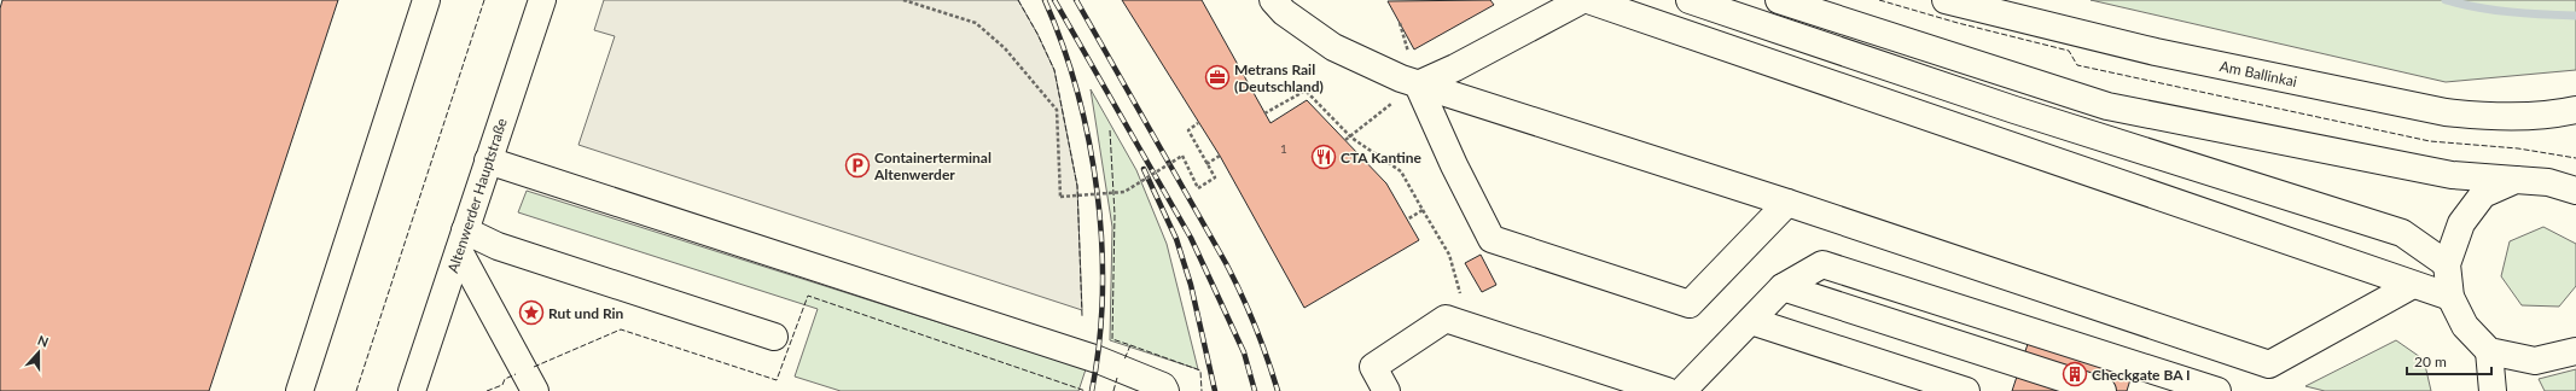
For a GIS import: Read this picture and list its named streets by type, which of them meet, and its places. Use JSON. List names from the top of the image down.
{
  "streets": {
    "street": ["Am Ballinkai", "Altenwerder Hauptstraße"]
  },
  "places": {
    "office": ["Metrans Rail (Deutschland)"],
    "restaurant": ["CTA Kantine"],
    "parking": ["Containerterminal Altenwerder"],
    "place": ["Rut und Rin"],
    "building": ["Checkgate BA I"]
  },
  "house_numbers": ["1"],
  "scale_bar": "20 m",
  "north": "top"
}
